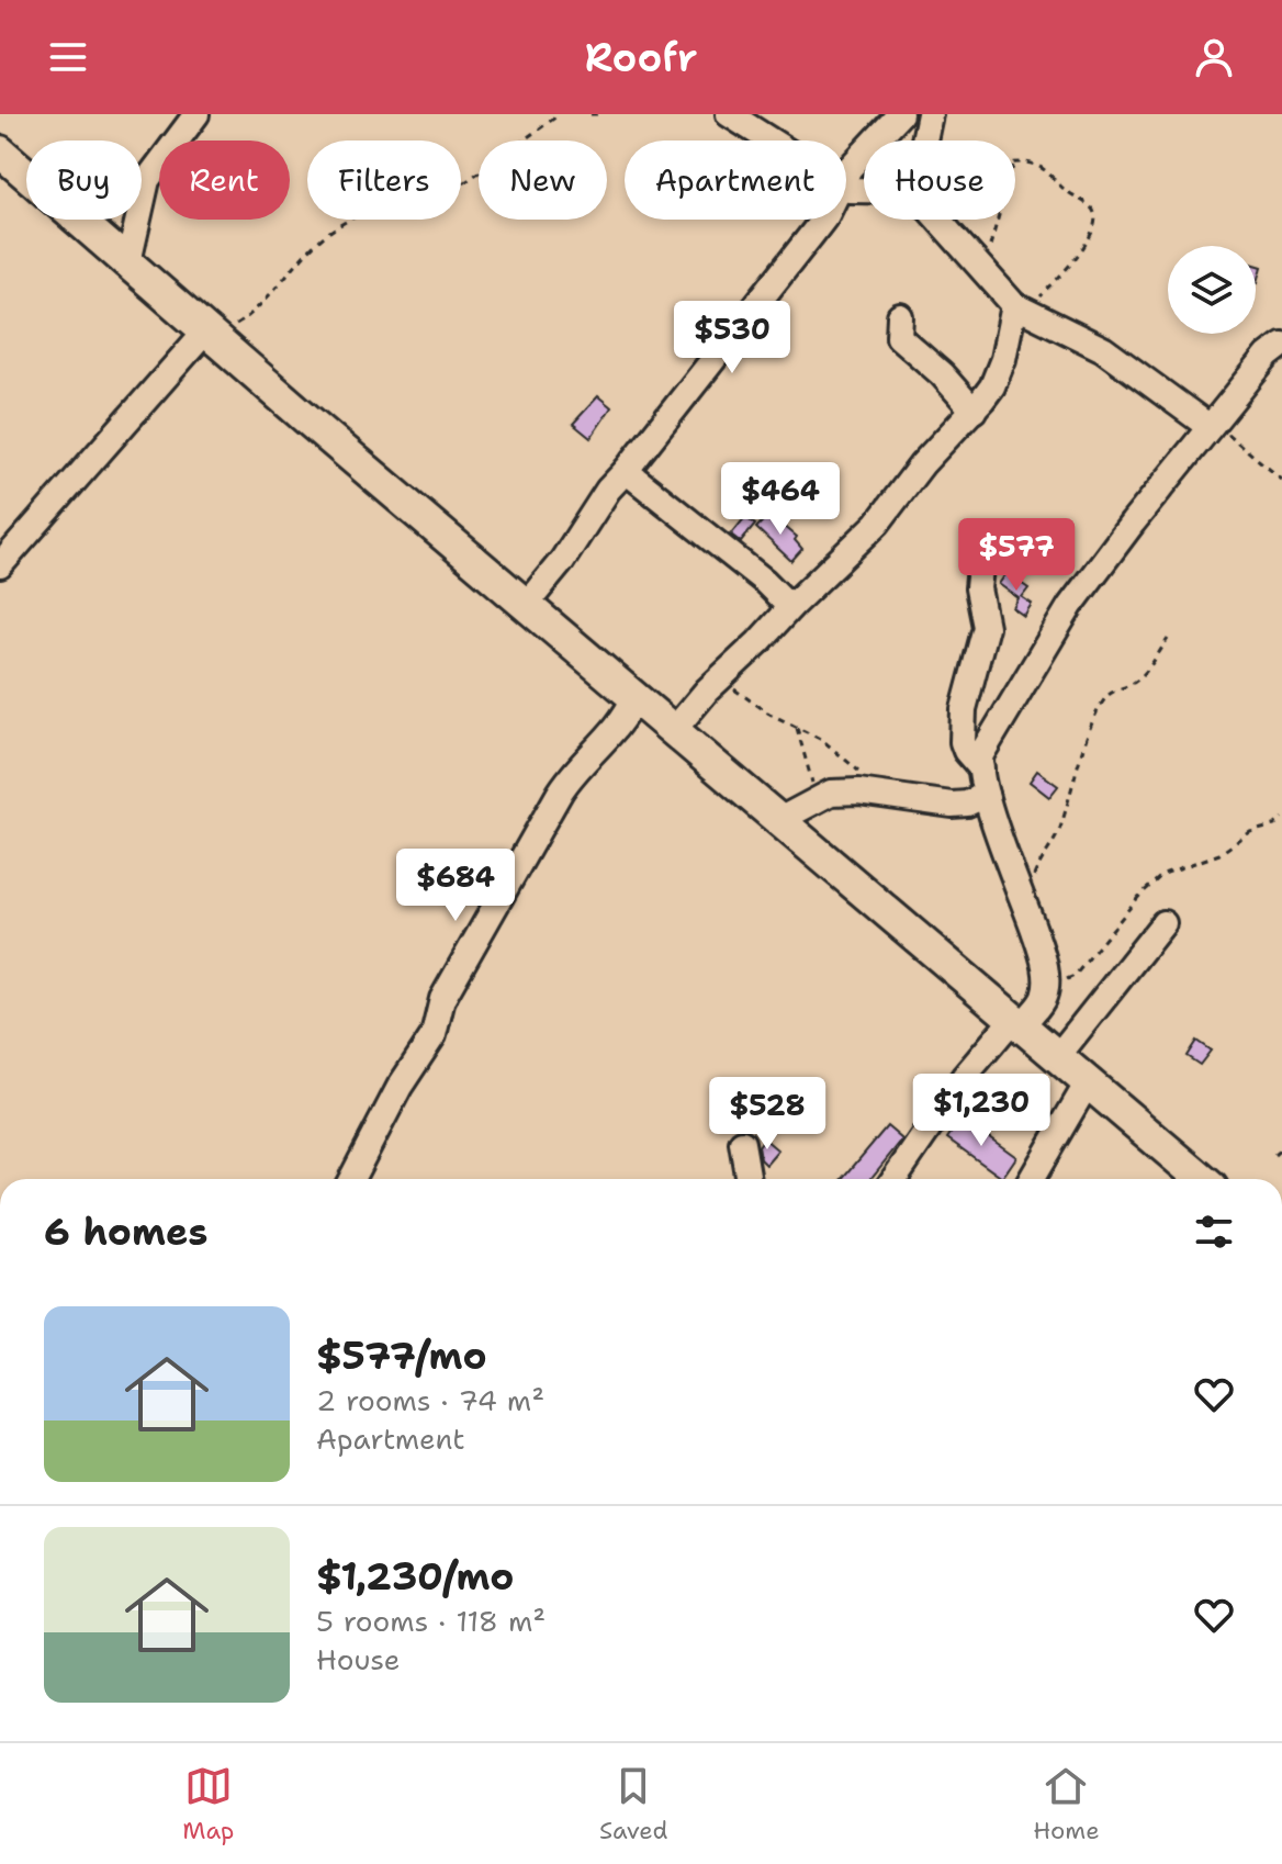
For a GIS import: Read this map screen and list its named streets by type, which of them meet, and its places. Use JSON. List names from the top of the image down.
{
  "page": {
    "header": "Roofr",
    "chip": [
      "Buy",
      "Rent",
      "Filters",
      "New",
      "Apartment",
      "House"
    ],
    "price": [
      "$530",
      "$464",
      "$577",
      "$684",
      "$1,230",
      "$528"
    ],
    "heading": "6 homes",
    "list": [
      {
        "name": "$577/mo",
        "note": "2 rooms · 74 m² · Apartment"
      },
      {
        "name": "$1,230/mo",
        "note": "5 rooms · 118 m² · House"
      }
    ],
    "tabs": ["Map", "Saved", "Home"]
  }
}
